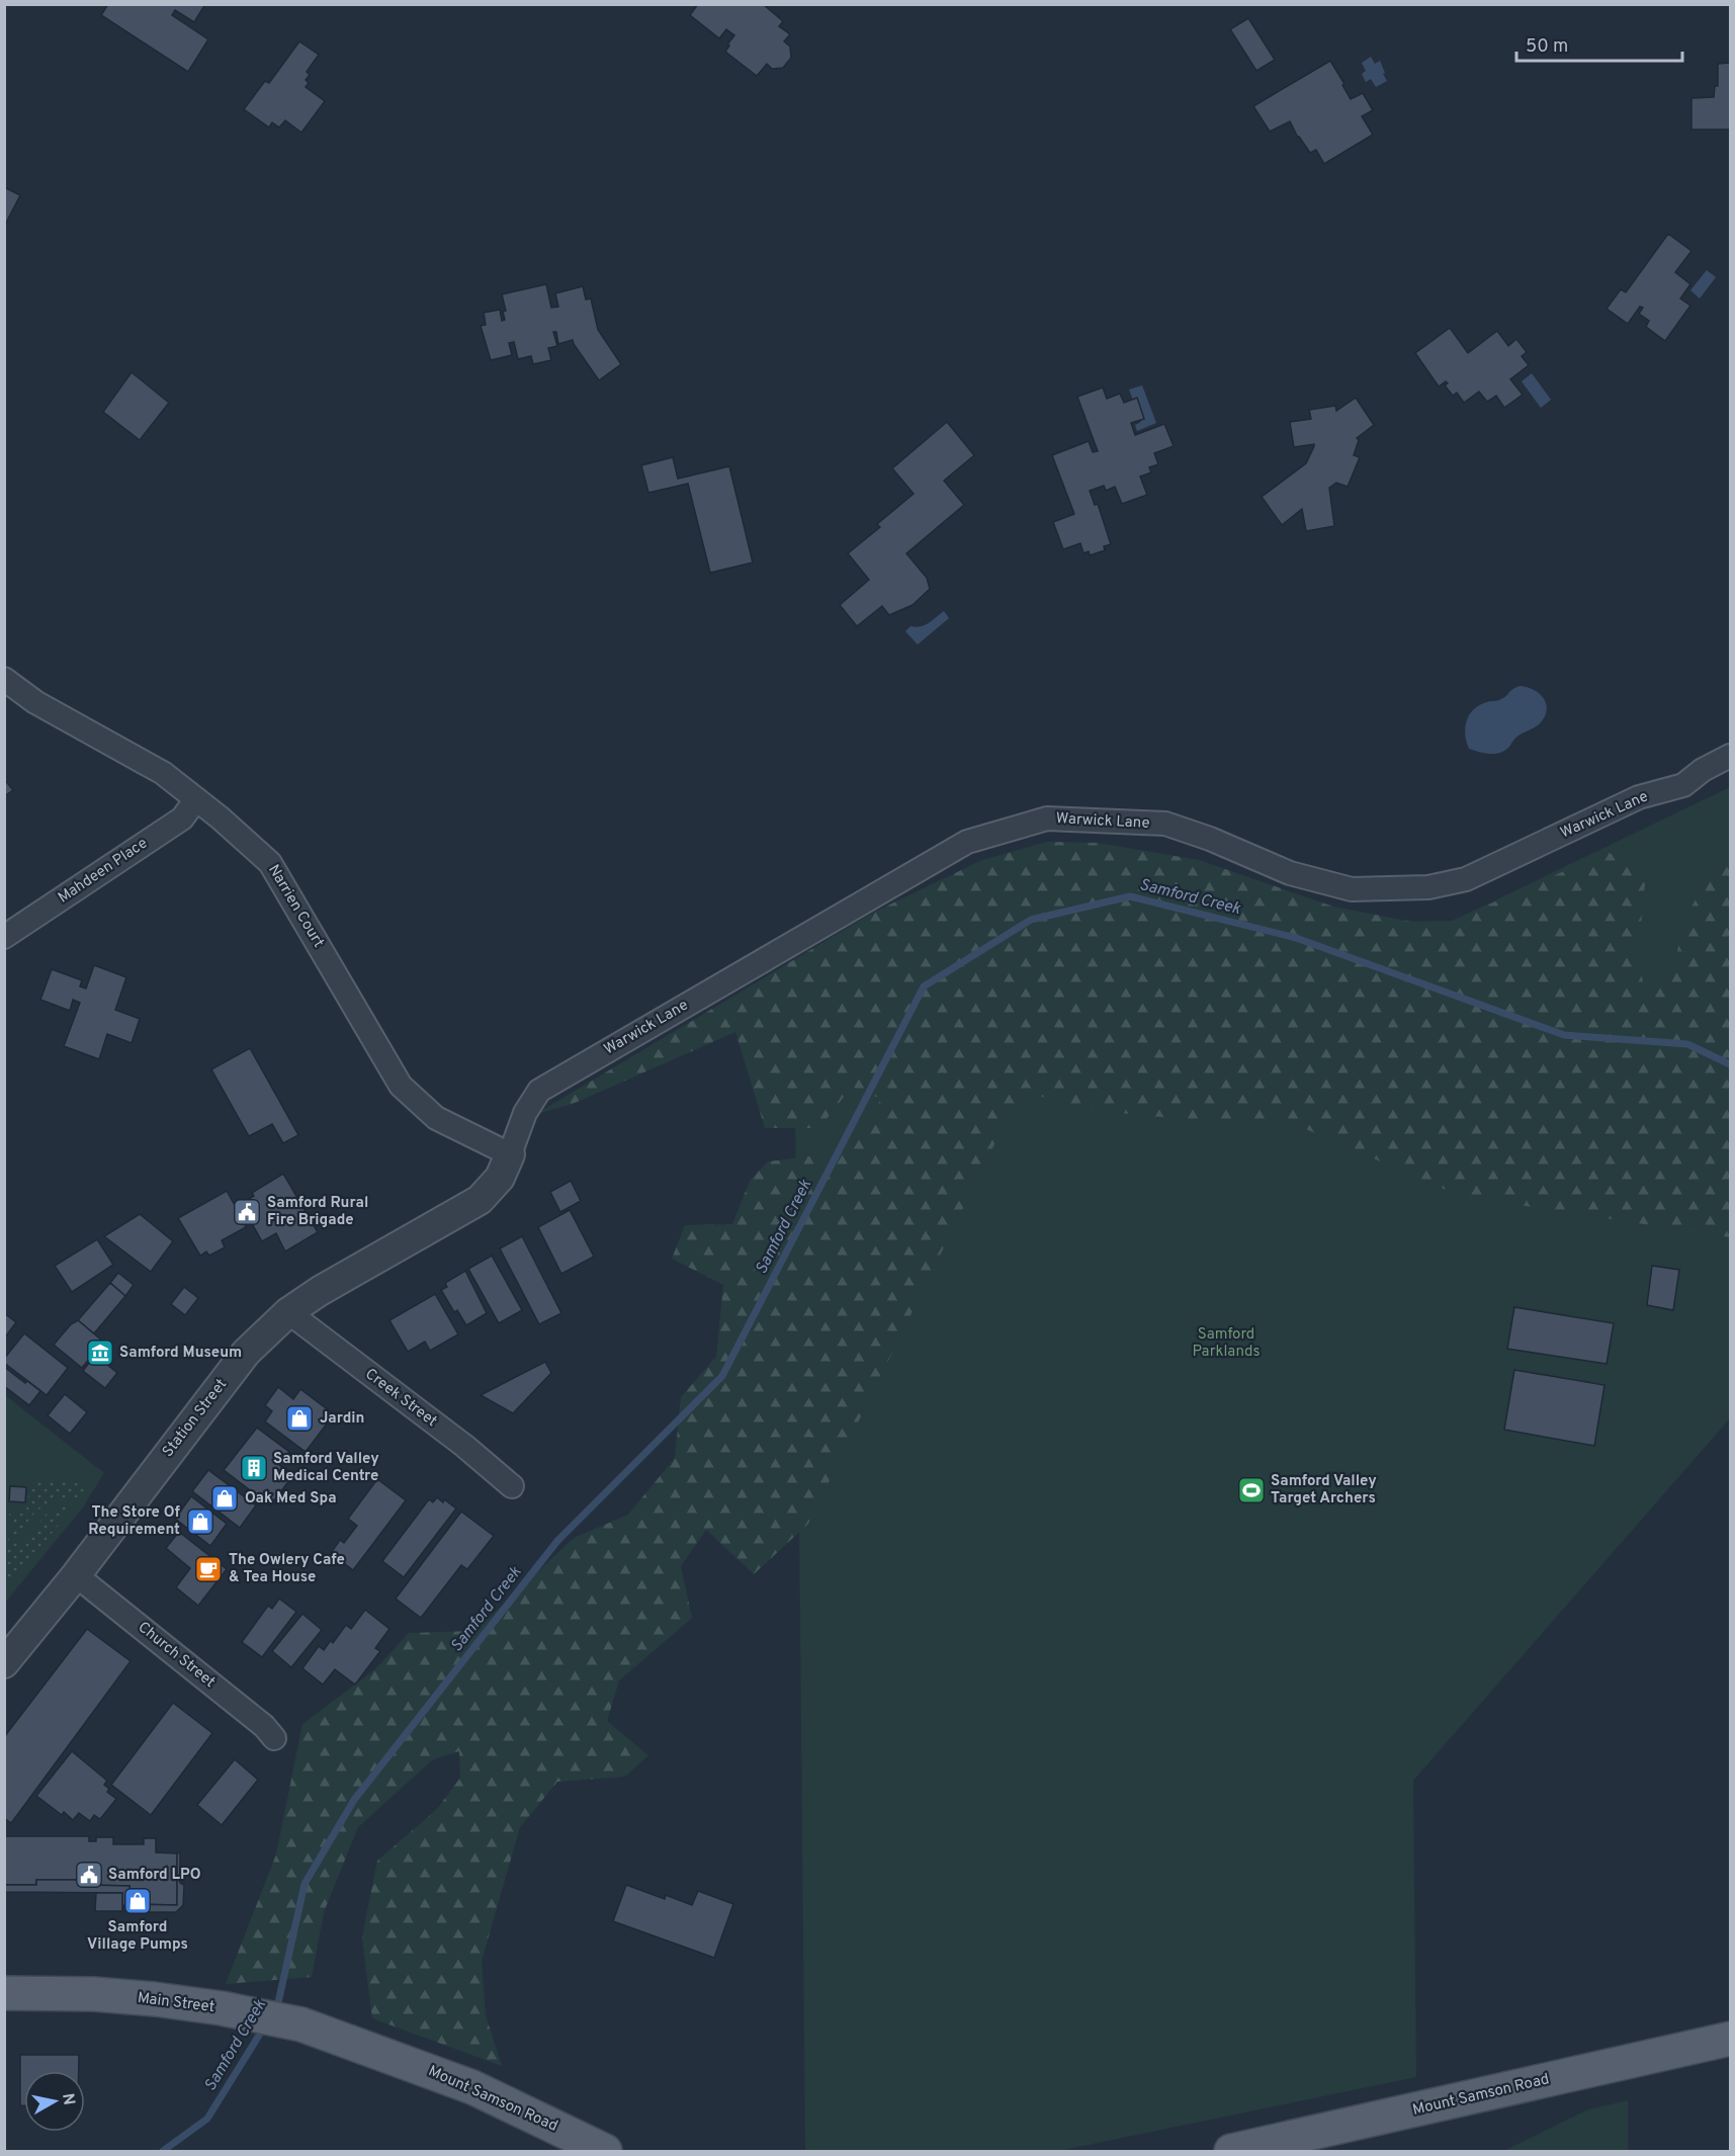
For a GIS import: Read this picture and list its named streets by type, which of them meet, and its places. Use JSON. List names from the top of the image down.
{
  "streets": {
    "main road": ["Main Street", "Mount Samson Road"],
    "street": [
      "Warwick Lane",
      "Mahdeen Place",
      "Narrien Court",
      "Creek Street",
      "Station Street",
      "Church Street"
    ]
  },
  "crossings": [
    ["Warwick Lane", "Narrien Court"],
    ["Warwick Lane", "Station Street"],
    ["Mahdeen Place", "Narrien Court"],
    ["Narrien Court", "Station Street"],
    ["Creek Street", "Station Street"],
    ["Station Street", "Church Street"],
    ["Main Street", "Mount Samson Road"]
  ],
  "water": ["Samford Creek"],
  "parks": ["Samford Parklands"],
  "places": {
    "public building": ["Samford Rural Fire Brigade", "Samford LPO"],
    "museum": ["Samford Museum"],
    "shop": [
      "Jardin",
      "Oak Med Spa",
      "The Store Of Requirement",
      "Samford Village Pumps"
    ],
    "building": ["Samford Valley Medical Centre"],
    "sports": ["Samford Valley Target Archers"],
    "cafe": ["The Owlery Cafe & Tea House"]
  },
  "scale_bar": "50 m",
  "north": "right"
}
